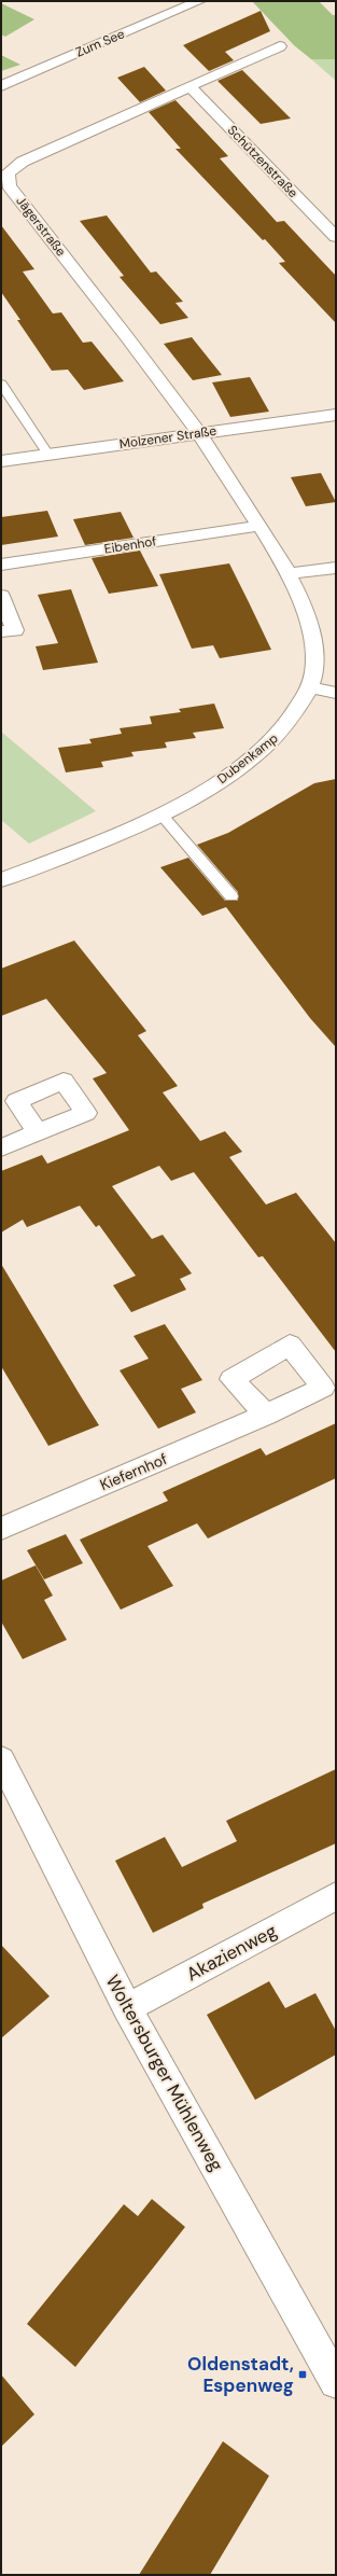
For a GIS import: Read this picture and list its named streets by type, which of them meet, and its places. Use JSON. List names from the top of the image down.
{
  "streets": {
    "street": [
      "Zum See",
      "Schützenstraße",
      "Jägerstraße",
      "Molzener Straße",
      "Eibenhof",
      "Dubenkamp",
      "Kiefernhof",
      "Akazienweg",
      "Woltersburger Mühlenweg"
    ]
  },
  "crossings": [
    ["Schützenstraße", "Jägerstraße"],
    ["Jägerstraße", "Molzener Straße"],
    ["Jägerstraße", "Dubenkamp"],
    ["Molzener Straße", "Dubenkamp"],
    ["Eibenhof", "Dubenkamp"],
    ["Akazienweg", "Woltersburger Mühlenweg"]
  ],
  "places": {
    "transit": ["Oldenstadt, Espenweg"]
  }
}
